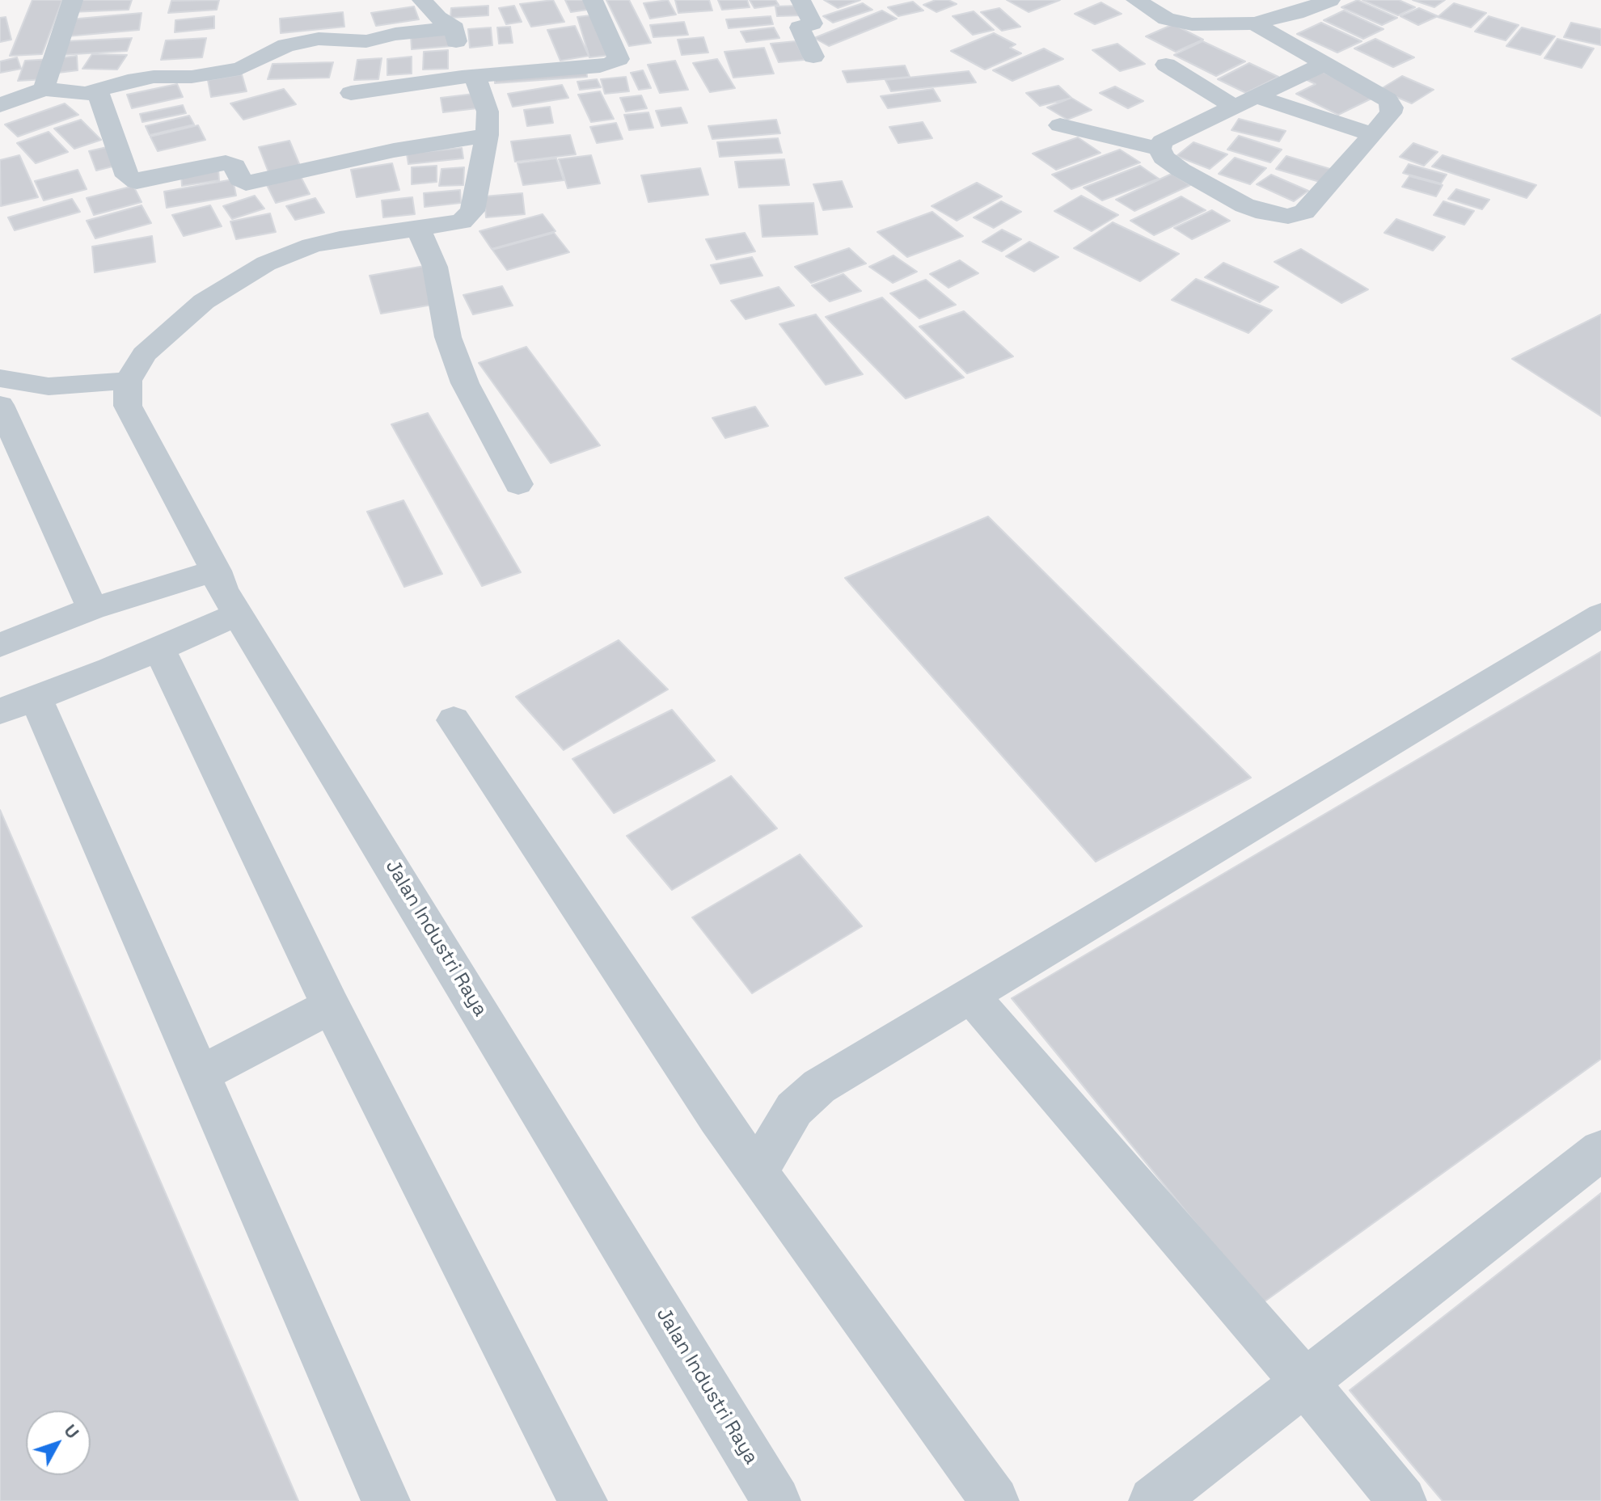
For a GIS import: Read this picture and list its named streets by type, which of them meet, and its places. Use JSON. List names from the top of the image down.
{
  "streets": {
    "street": ["Jalan Industri Raya"]
  },
  "north": "top right"
}
